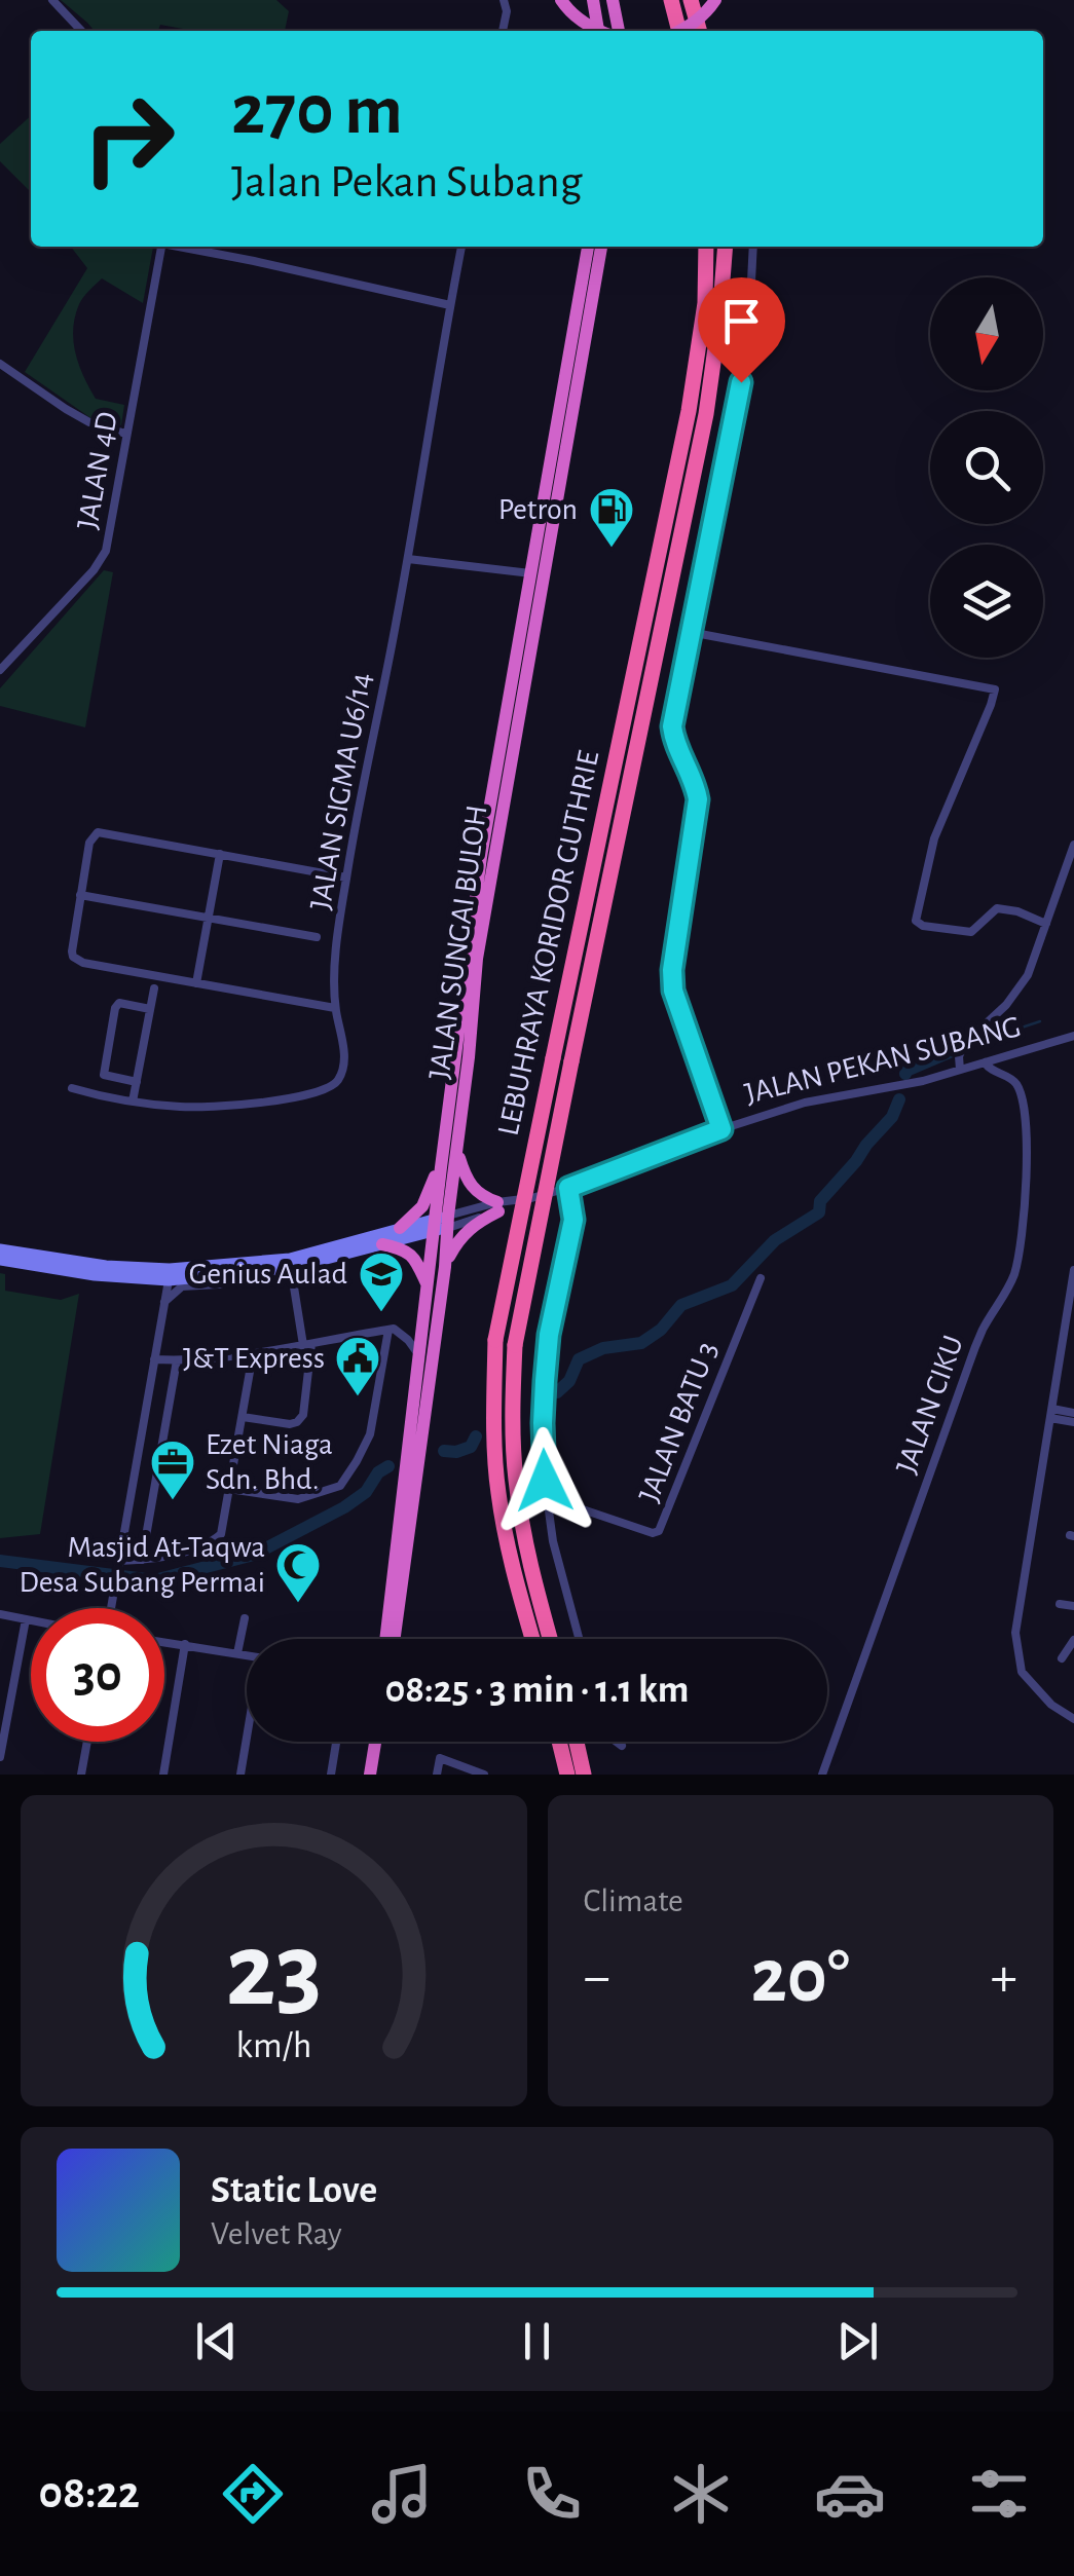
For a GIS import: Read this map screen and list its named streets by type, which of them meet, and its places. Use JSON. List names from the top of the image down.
{
  "streets": {
    "highway": ["JALAN SUNGAI BULOH", "LEBUHRAYA KORIDOR GUTHRIE"],
    "street": [
      "JALAN 4D",
      "JALAN SIGMA U6/14",
      "JALAN PEKAN SUBANG",
      "JALAN CIKU",
      "JALAN BATU 3"
    ]
  },
  "crossings": [
    ["JALAN SUNGAI BULOH", "JALAN PEKAN SUBANG"],
    ["JALAN PEKAN SUBANG", "JALAN CIKU"]
  ],
  "places": {
    "fuel station": ["Petron"],
    "school or university": ["Genius Aulad"],
    "public building": ["J&T Express"],
    "office": ["Ezet Niaga Sdn. Bhd."],
    "mosque": ["Masjid At-Taqwa Desa Subang Permai"]
  },
  "north": "bottom",
  "page": {
    "turn": ["270 m", "Jalan Pekan Subang"],
    "limit": "30",
    "trip": "08:25 · 3 min · 1.1 km",
    "tile": "Climate",
    "heat": ["−", "20°", "+"],
    "song": ["Static Love", "Velvet Ray"],
    "tabs": "08:22",
    "gauge": ["23", "km/h"]
  }
}
